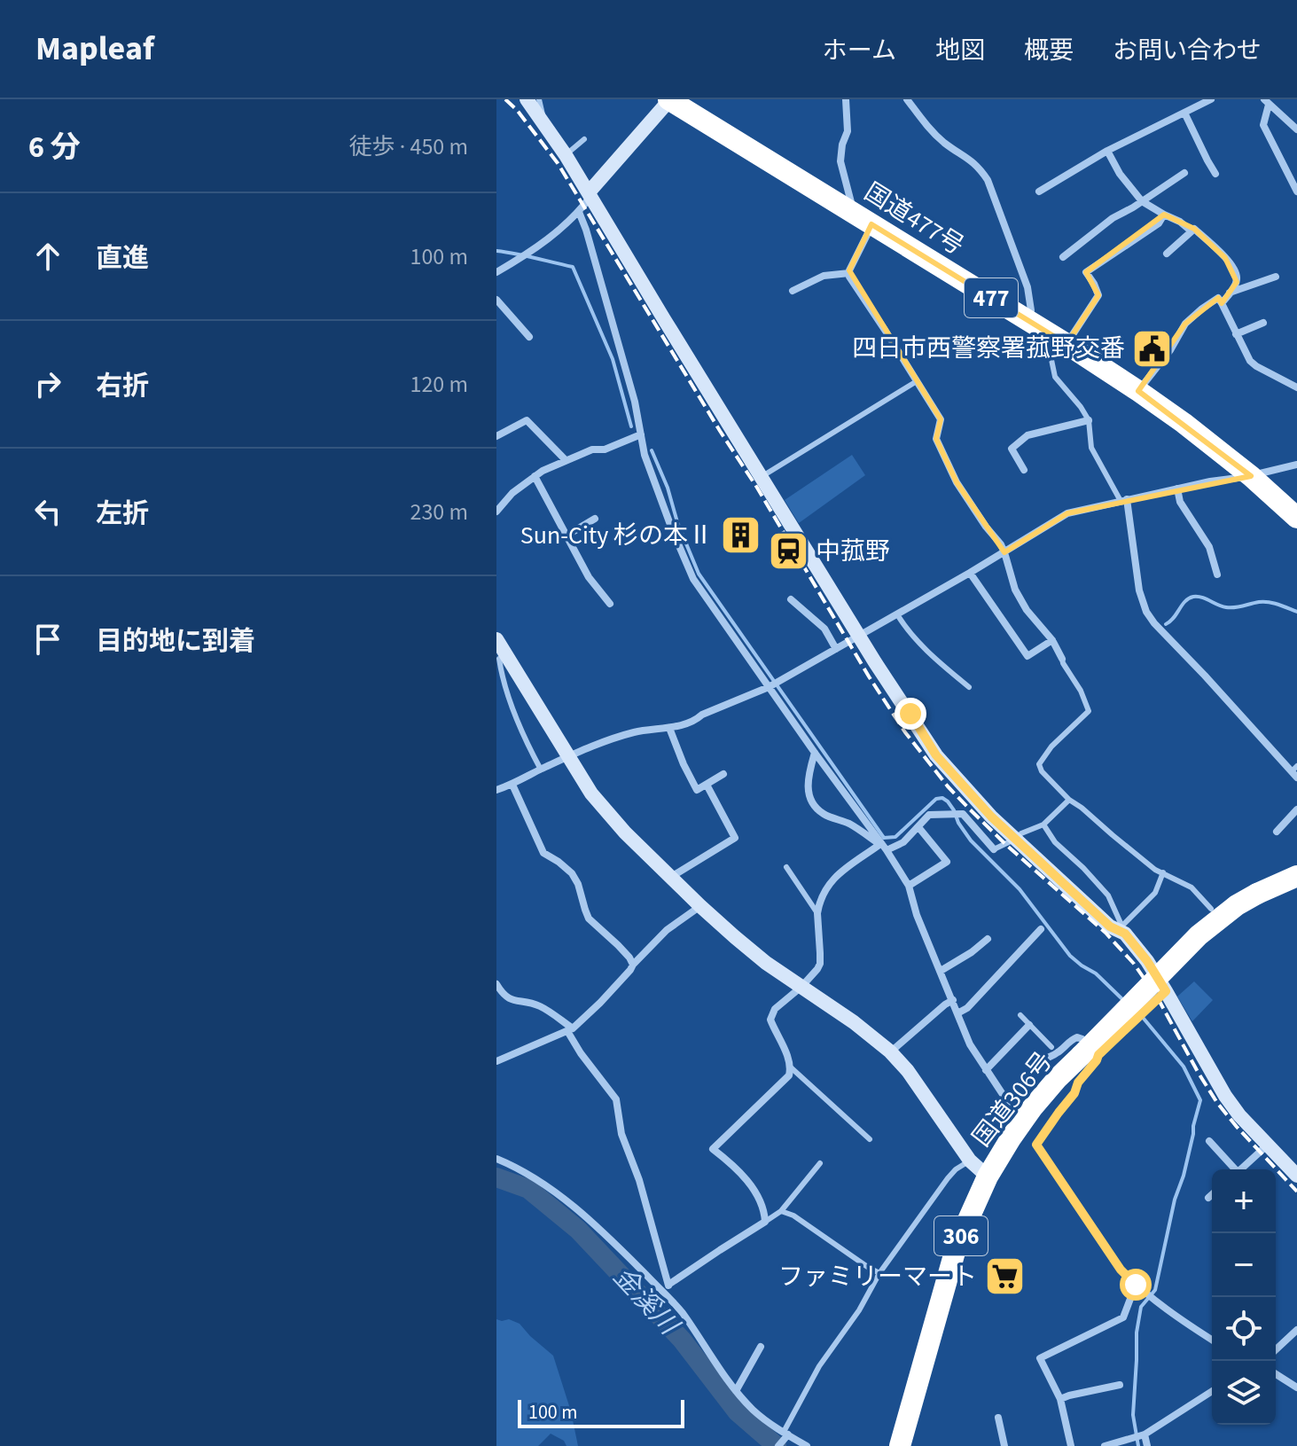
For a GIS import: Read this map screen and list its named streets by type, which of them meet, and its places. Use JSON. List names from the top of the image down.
{
  "streets": {
    "highway": [
      "国道477号",
      "477",
      "国道306号",
      "306"
    ]
  },
  "water": ["金溪川"],
  "places": {
    "public building": ["四日市西警察署菰野交番"],
    "building": ["Sun-City 杉の本Ⅱ"],
    "station": ["中菰野"],
    "supermarket": ["ファミリーマート"]
  },
  "scale_bar": "100 m",
  "page": {
    "header": "Mapleaf",
    "nav": [
      "ホーム",
      "地図",
      "概要",
      "お問い合わせ"
    ],
    "heading": ["6 分", "徒歩 · 450 m"],
    "list": [
      ["直進", "100 m"],
      ["右折", "120 m"],
      ["左折", "230 m"],
      "目的地に到着"
    ],
    "map_buttons": ["+", "−"],
    "scale": "100 m"
  }
}
